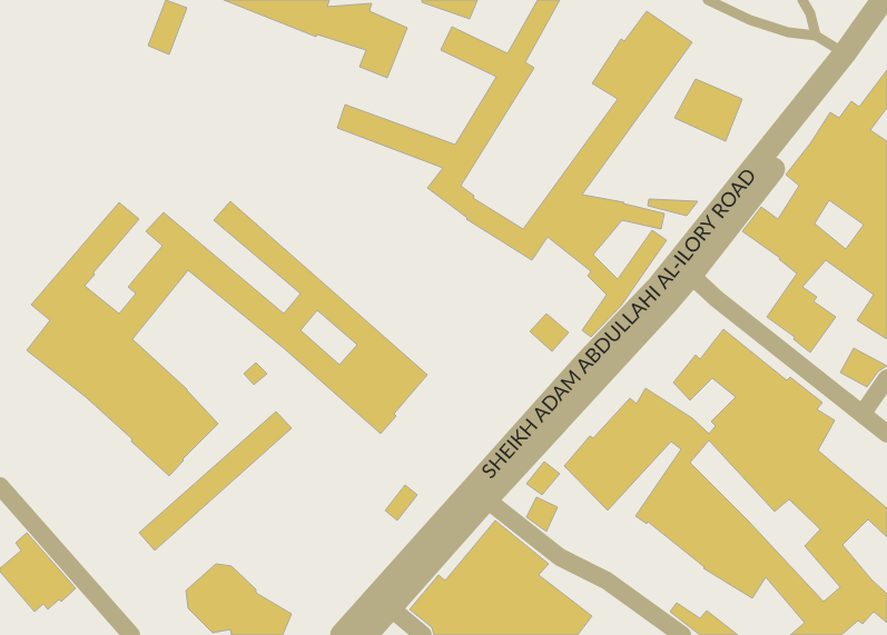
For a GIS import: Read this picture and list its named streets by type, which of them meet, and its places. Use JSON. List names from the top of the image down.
{
  "streets": {
    "street": ["SHEIKH ADAM ABDULLAHI AL-ILORY ROAD"]
  }
}
